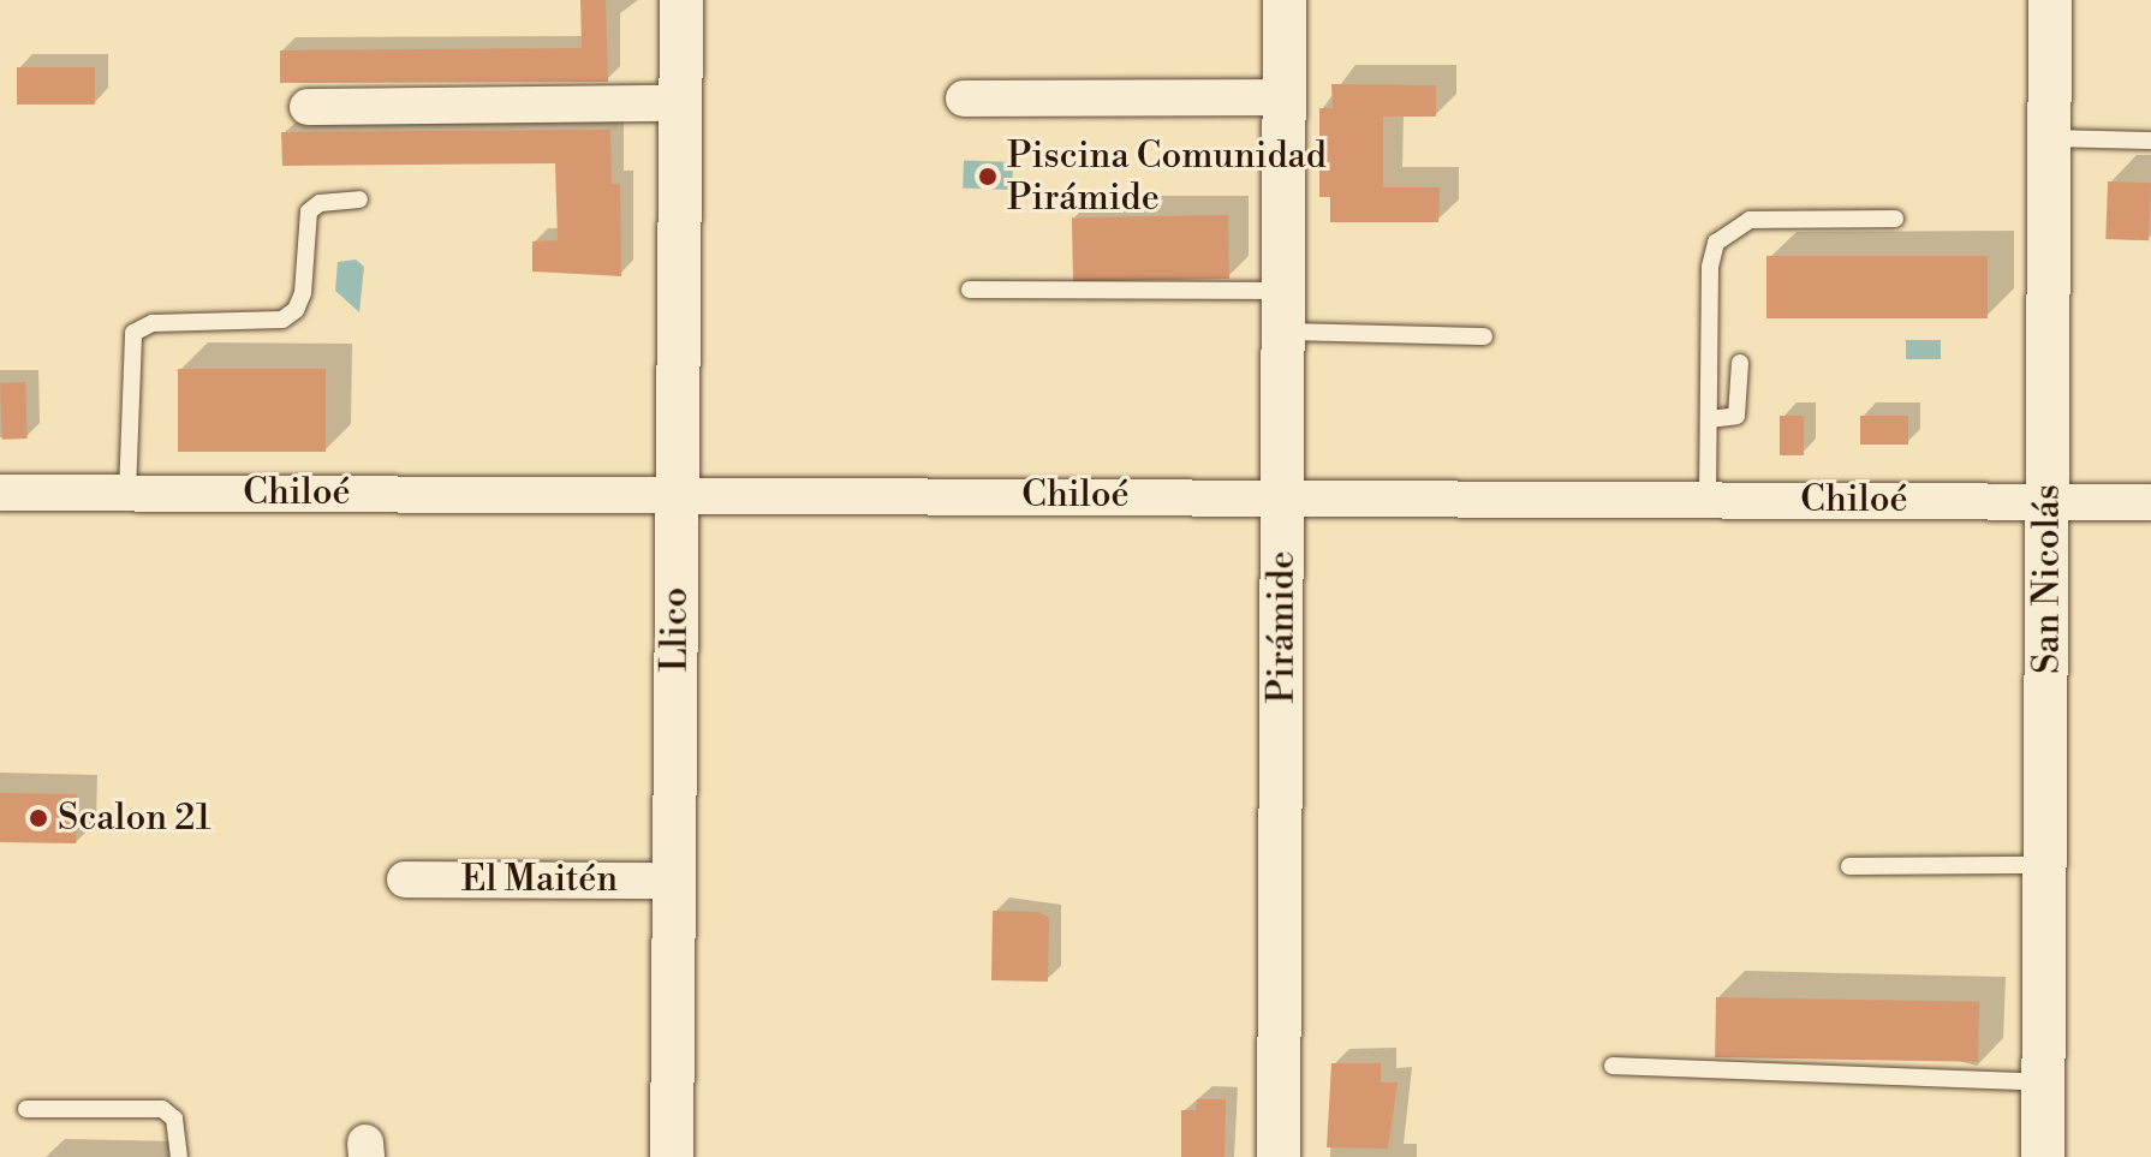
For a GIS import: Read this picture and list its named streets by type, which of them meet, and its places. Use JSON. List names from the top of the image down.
{
  "streets": {
    "street": [
      "Chiloé",
      "San Nicolás",
      "Pirámide",
      "Llico",
      "El Maitén"
    ]
  },
  "crossings": [
    ["Chiloé", "San Nicolás"],
    ["Chiloé", "Pirámide"],
    ["Chiloé", "Llico"],
    ["Llico", "El Maitén"]
  ],
  "places": ["Piscina Comunidad Pirámide", "Scalon 21"]
}
